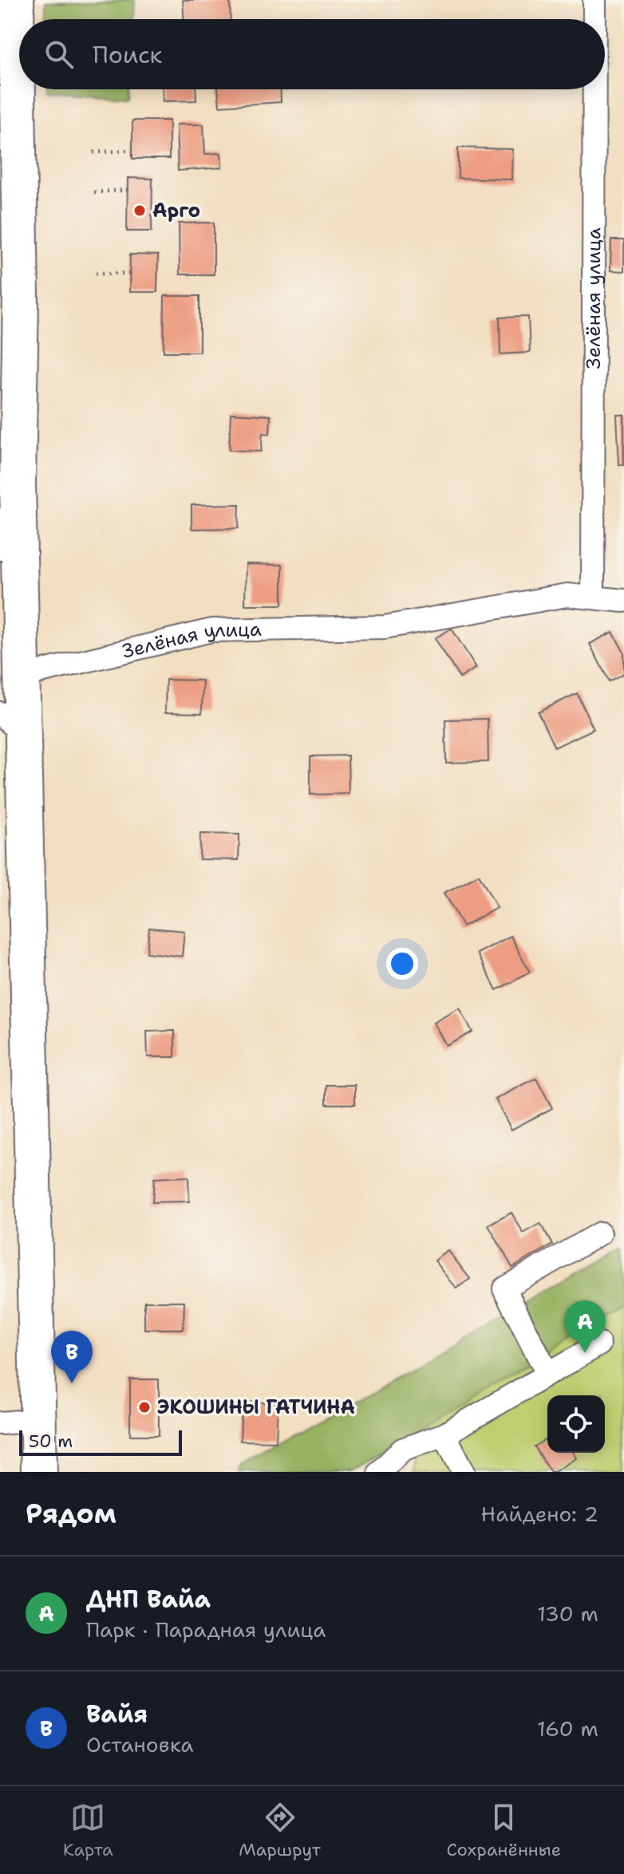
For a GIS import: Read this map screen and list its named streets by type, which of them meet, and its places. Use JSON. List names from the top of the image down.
{
  "streets": {
    "street": ["Зелёная улица"]
  },
  "places": ["Арго", "ЭКОШИНЫ ГАТЧИНА"],
  "scale_bar": "50 m",
  "page": {
    "search": "Поиск",
    "pins": ["A", "B"],
    "scale": "50 m",
    "heading": ["Рядом", "Найдено: 2"],
    "list": [
      {
        "mark": "A",
        "name": "ДНП Вайа",
        "note": "Парк · Парадная улица",
        "value": "130 m"
      },
      {
        "mark": "B",
        "name": "Вайя",
        "note": "Остановка",
        "value": "160 m"
      }
    ],
    "nav": ["Карта", "Маршрут", "Сохранённые"]
  }
}
